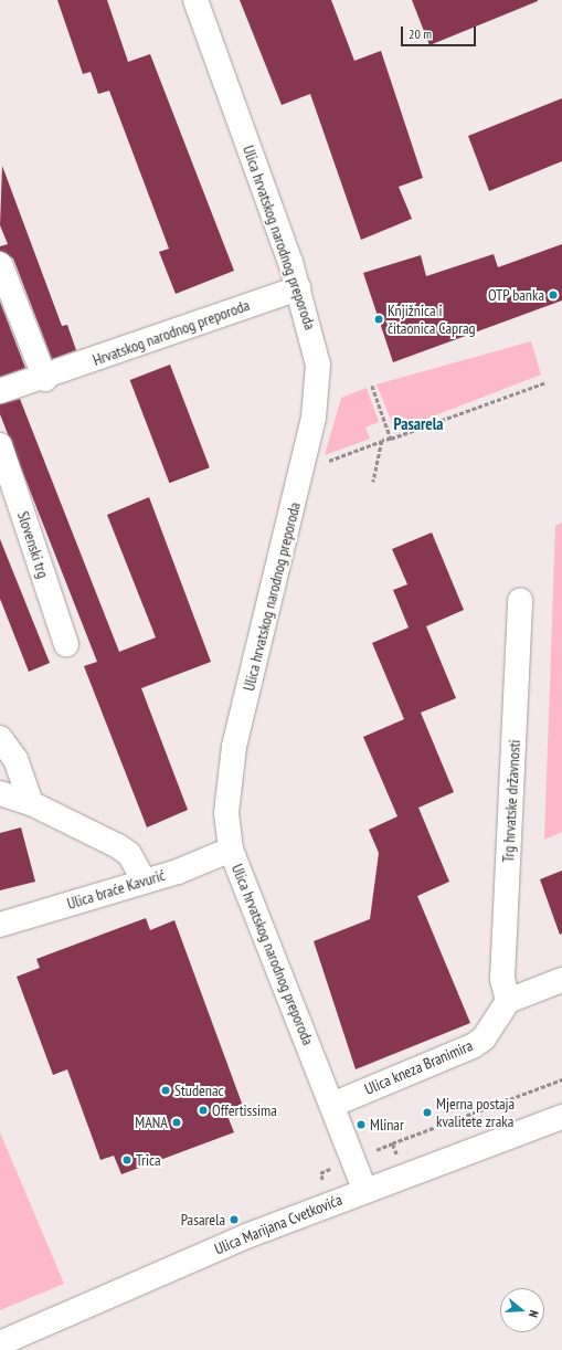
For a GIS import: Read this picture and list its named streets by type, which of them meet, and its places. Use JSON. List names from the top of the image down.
{
  "streets": {
    "street": [
      "Ulica hrvatskog narodnog preporoda",
      "Hrvatskog narodnog preporoda",
      "Slovenski trg",
      "Trg hrvatske državnosti",
      "Ulica braće Kavurić",
      "Ulica kneza Branimira",
      "Ulica Marijana Cvetkovića"
    ]
  },
  "crossings": [
    ["Ulica hrvatskog narodnog preporoda", "Hrvatskog narodnog preporoda"],
    ["Ulica hrvatskog narodnog preporoda", "Ulica braće Kavurić"],
    ["Ulica hrvatskog narodnog preporoda", "Ulica kneza Branimira"],
    ["Ulica hrvatskog narodnog preporoda", "Ulica Marijana Cvetkovića"],
    ["Trg hrvatske državnosti", "Ulica kneza Branimira"]
  ],
  "districts": ["Pasarela"],
  "places": [
    "OTP banka",
    "Knjižnica i čitaonica Caprag",
    "Studenac",
    "Offertissima",
    "Mjerna postaja kvalitete zraka",
    "MANA",
    "Mlinar",
    "Trica",
    "Pasarela"
  ],
  "scale_bar": "20 m",
  "north": "right"
}
